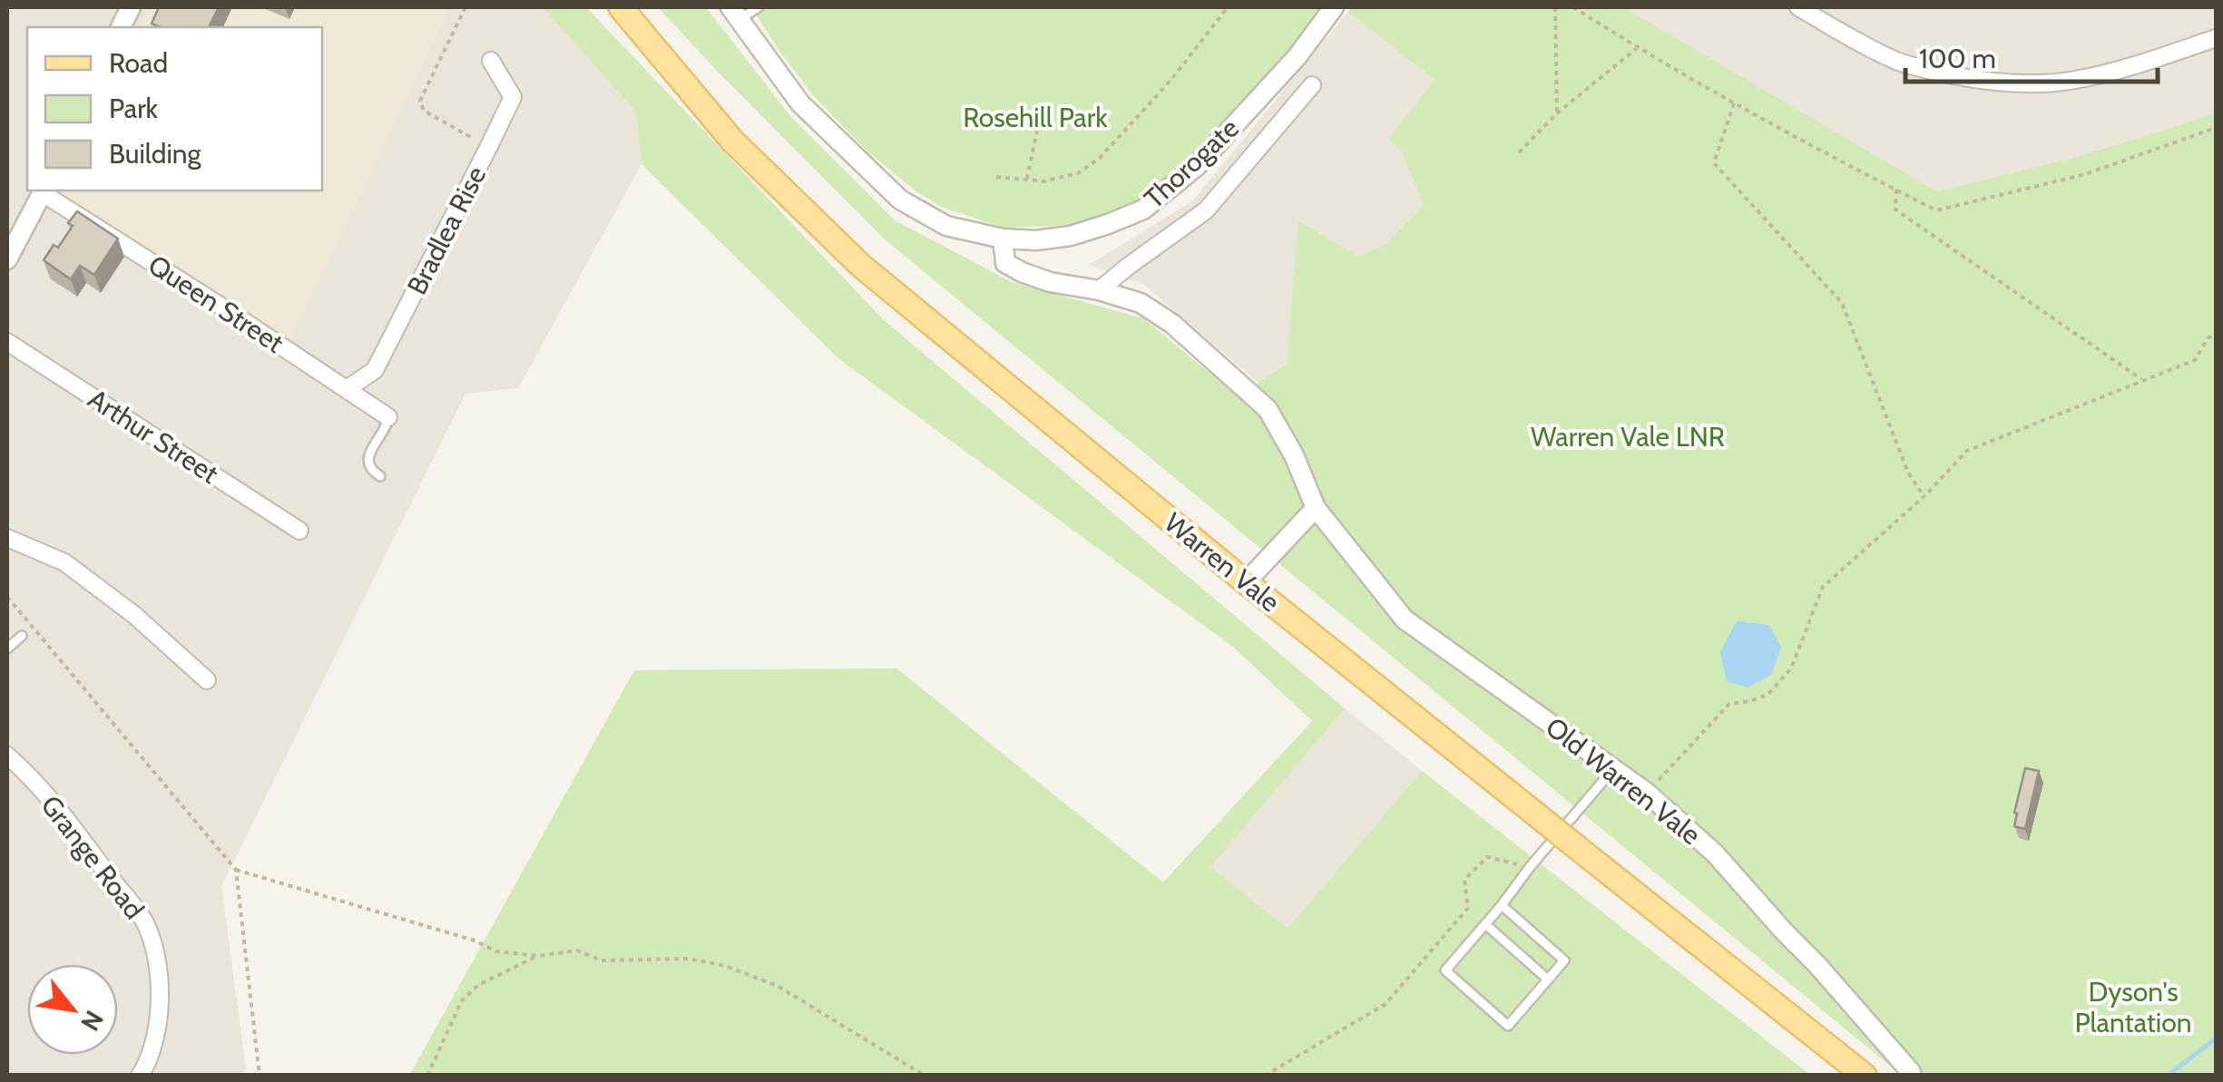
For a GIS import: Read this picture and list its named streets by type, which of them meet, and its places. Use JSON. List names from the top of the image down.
{
  "streets": {
    "main road": ["Warren Vale"],
    "street": [
      "Thorogate",
      "Bradlea Rise",
      "Queen Street",
      "Arthur Street",
      "Old Warren Vale",
      "Grange Road"
    ]
  },
  "crossings": [
    ["Thorogate", "Old Warren Vale"],
    ["Bradlea Rise", "Queen Street"]
  ],
  "parks": ["Rosehill Park", "Warren Vale LNR", "Dyson's Plantation"],
  "legend": ["Road", "Park", "Building"],
  "scale_bar": "100 m",
  "north": "bottom right"
}
